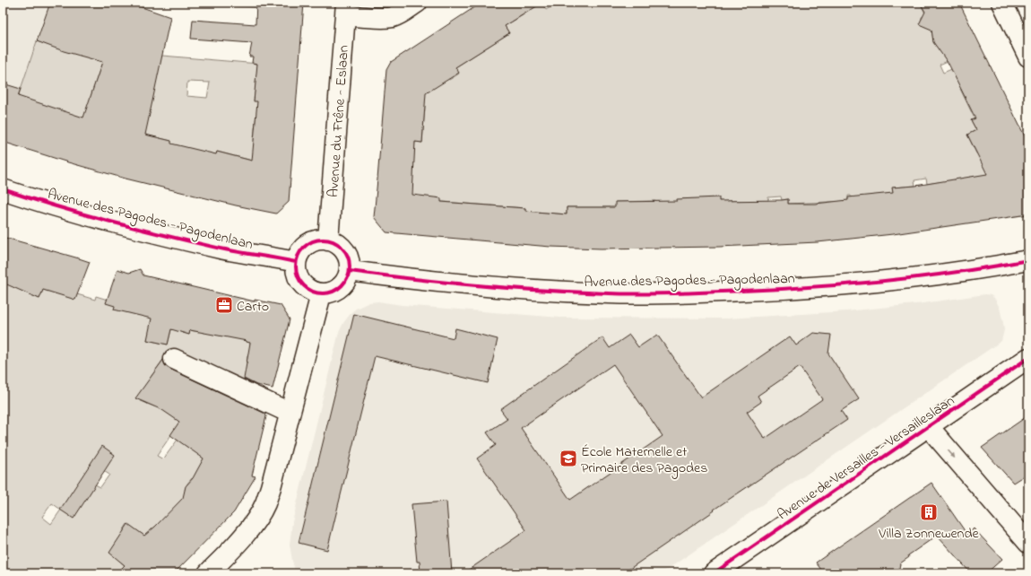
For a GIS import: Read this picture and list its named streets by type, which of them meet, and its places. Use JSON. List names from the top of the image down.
{
  "streets": {
    "street": ["Avenue du Frêne - Eslaan", "Avenue des Pagodes - Pagodenlaan", "Avenue de Versailles - Versailleslaan"]
  },
  "crossings": [
    ["Avenue du Frêne - Eslaan", "Avenue des Pagodes - Pagodenlaan"]
  ],
  "places": {
    "office": ["Carto"],
    "school or university": ["École Maternelle et Primaire des Pagodes"],
    "building": ["Villa Zonnewende"]
  }
}
